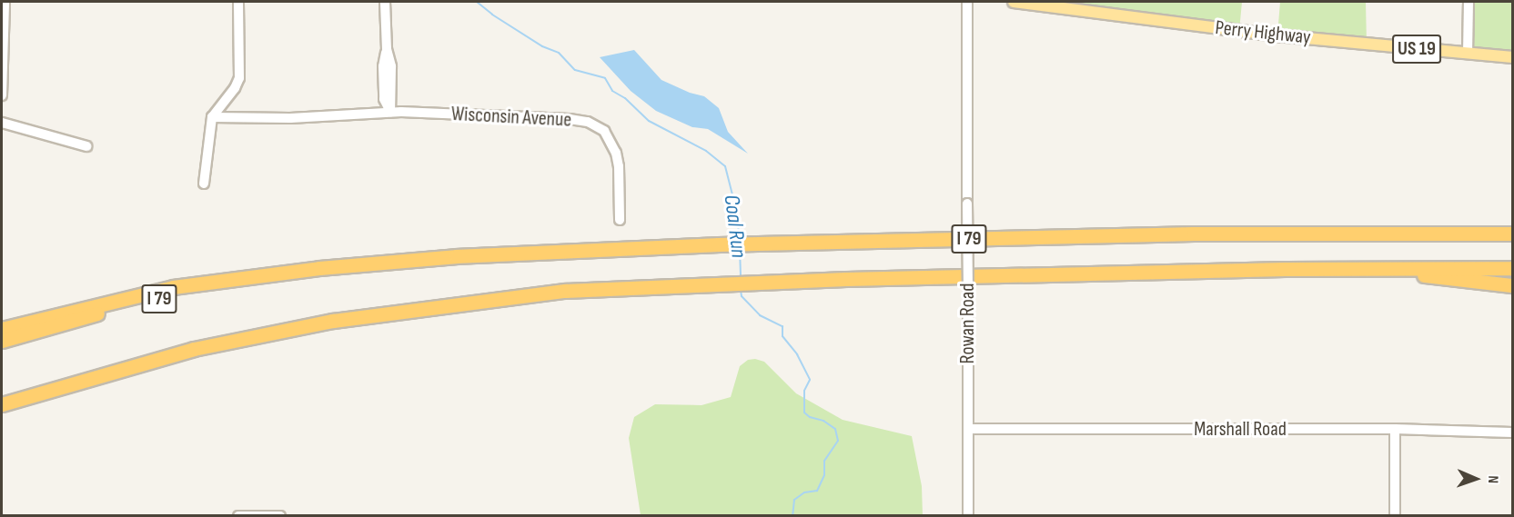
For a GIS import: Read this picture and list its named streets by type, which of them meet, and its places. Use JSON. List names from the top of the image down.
{
  "streets": {
    "highway": ["I 79"],
    "main road": ["Perry Highway", "US 19"],
    "street": ["Wisconsin Avenue", "Rowan Road", "Marshall Road"]
  },
  "crossings": [
    ["Rowan Road", "Marshall Road"]
  ],
  "water": ["Coal Run"],
  "north": "right"
}
